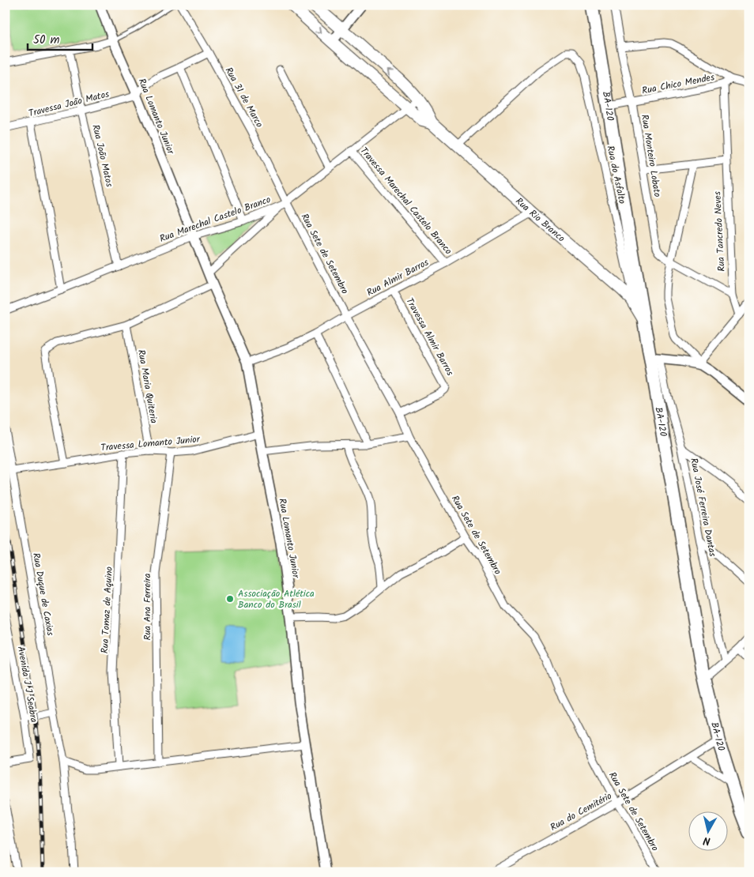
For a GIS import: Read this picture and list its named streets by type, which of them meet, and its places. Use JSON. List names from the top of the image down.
{
  "streets": {
    "main road": ["BA-120", "Rua Rio Branco"],
    "street": [
      "Rua Chico Mendes",
      "Rua 31 de Marco",
      "Travessa João Matos",
      "Rua Lomanto Junior",
      "Rua João Matos",
      "Rua Monteiro Lobato",
      "Rua do Asfalto",
      "Travessa Marechal Castelo Branco",
      "Rua Marechal Castelo Branco",
      "Rua Tancredo Neves",
      "Rua Sete de Setembro",
      "Rua Almir Barros",
      "Travessa Almir Barros",
      "Rua Maria Quiteria",
      "Travessa Lomanto Junior",
      "Rua José Ferreira Dantas",
      "Rua Duque de Caxias",
      "Rua Ana Ferreira",
      "Rua Tomaz de Aquino",
      "Avenida J J Seabra",
      "Rua do Cemitério"
    ]
  },
  "crossings": [
    ["Rua Chico Mendes", "BA-120"],
    ["Rua Chico Mendes", "Rua Monteiro Lobato"],
    ["Rua Chico Mendes", "Rua Tancredo Neves"],
    ["Rua 31 de Marco", "Travessa João Matos"],
    ["Rua 31 de Marco", "Rua Marechal Castelo Branco"],
    ["Rua 31 de Marco", "Rua Sete de Setembro"],
    ["Travessa João Matos", "Rua Lomanto Junior"],
    ["Travessa João Matos", "Rua João Matos"],
    ["BA-120", "Rua Rio Branco"],
    ["BA-120", "Rua José Ferreira Dantas"],
    ["BA-120", "Rua do Cemitério"],
    ["Rua Lomanto Junior", "Rua Marechal Castelo Branco"],
    ["Rua Lomanto Junior", "Rua Almir Barros"],
    ["Rua Lomanto Junior", "Travessa Lomanto Junior"],
    ["Rua João Matos", "Rua Marechal Castelo Branco"],
    ["Rua Monteiro Lobato", "Rua Tancredo Neves"],
    ["Rua do Asfalto", "Rua Rio Branco"],
    ["Travessa Marechal Castelo Branco", "Rua Marechal Castelo Branco"],
    ["Travessa Marechal Castelo Branco", "Rua Almir Barros"],
    ["Rua Marechal Castelo Branco", "Rua Rio Branco"],
    ["Rua Marechal Castelo Branco", "Rua Sete de Setembro"],
    ["Rua Rio Branco", "Rua Almir Barros"],
    ["Rua Sete de Setembro", "Rua Almir Barros"],
    ["Rua Sete de Setembro", "Travessa Almir Barros"],
    ["Rua Sete de Setembro", "Rua do Cemitério"],
    ["Rua Almir Barros", "Travessa Almir Barros"],
    ["Rua Maria Quiteria", "Travessa Lomanto Junior"],
    ["Travessa Lomanto Junior", "Rua Duque de Caxias"],
    ["Travessa Lomanto Junior", "Rua Ana Ferreira"],
    ["Travessa Lomanto Junior", "Rua Tomaz de Aquino"]
  ],
  "places": ["Associação Atlética Banco do Brasil"],
  "scale_bar": "50 m",
  "north": "bottom"
}
